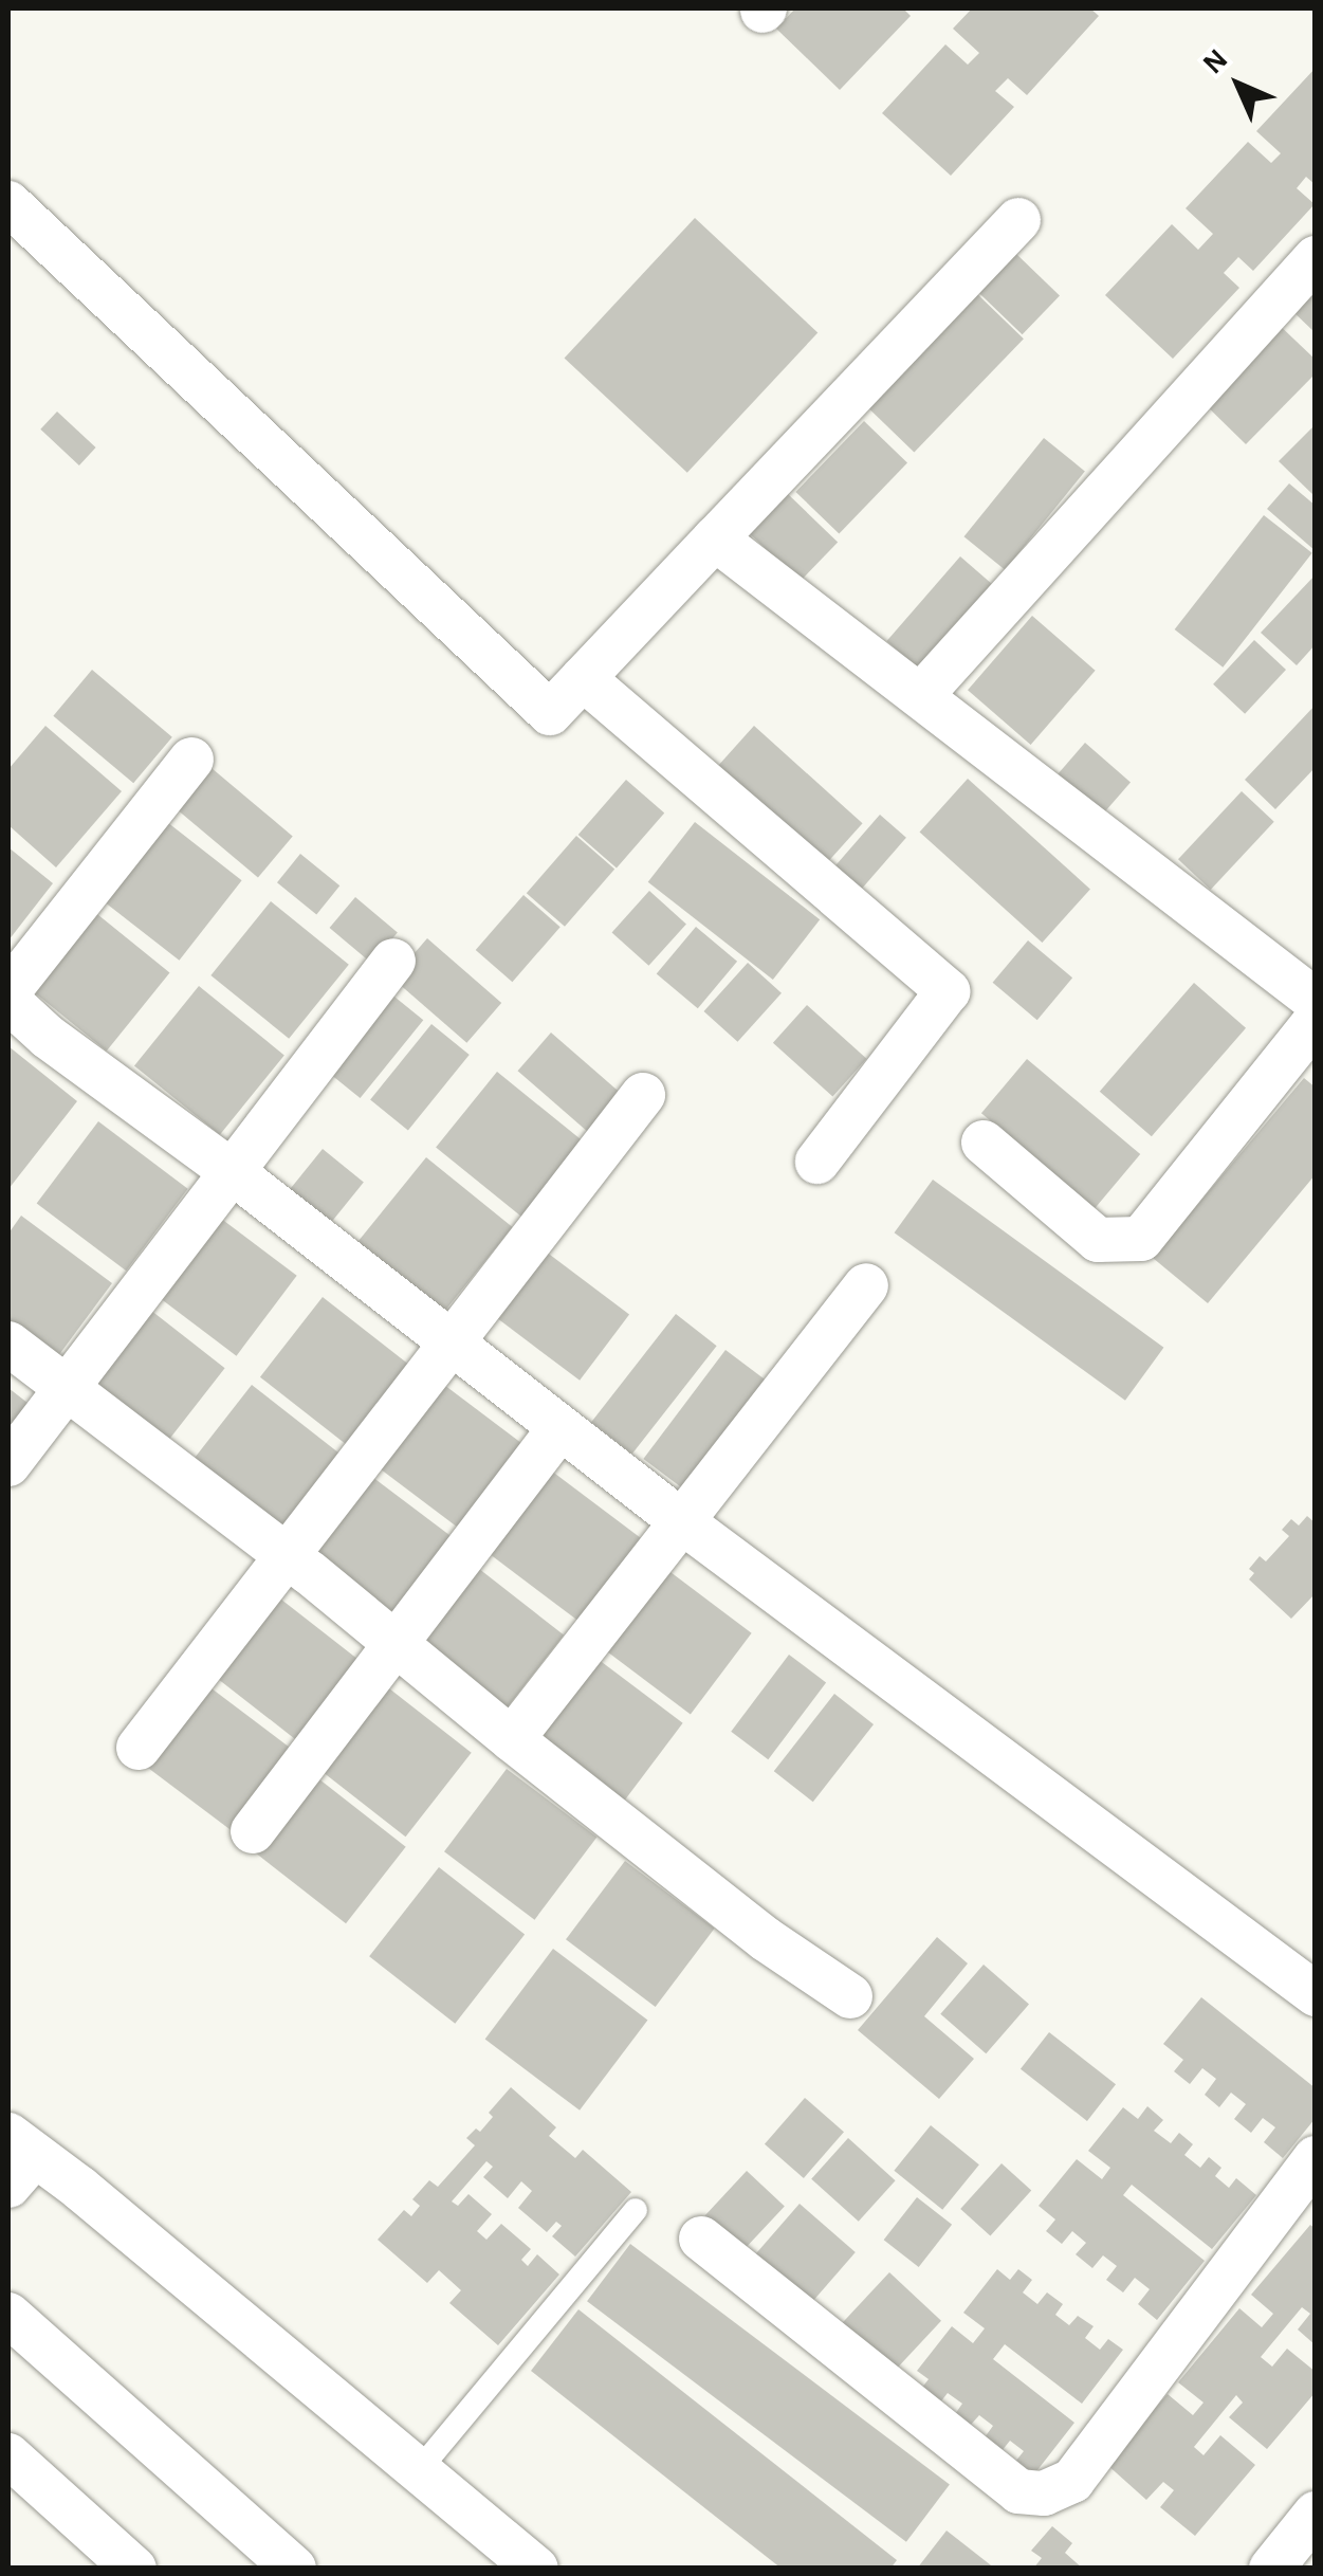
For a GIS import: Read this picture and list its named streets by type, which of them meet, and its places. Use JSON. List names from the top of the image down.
{
  "north": "top left"
}
